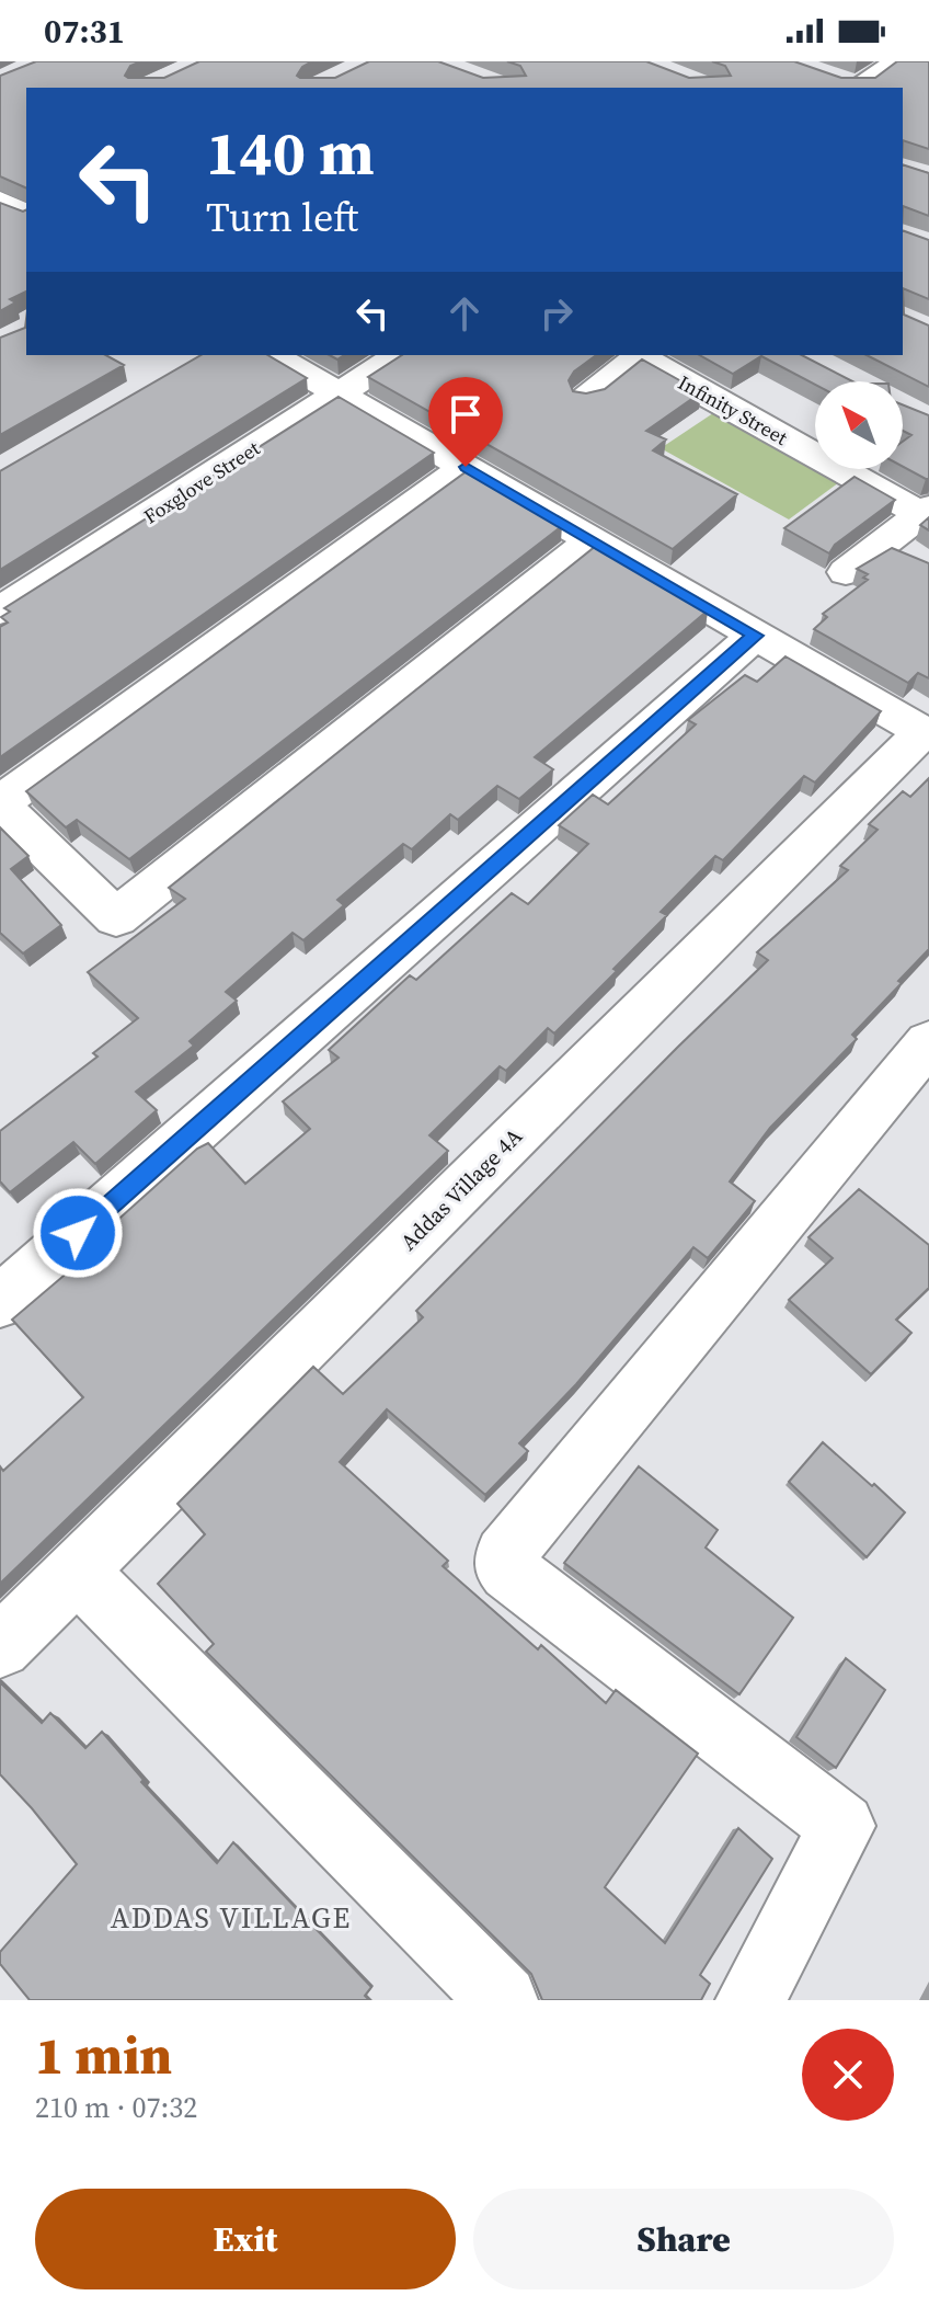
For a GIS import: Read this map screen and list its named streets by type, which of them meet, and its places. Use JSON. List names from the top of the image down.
{
  "streets": {
    "street": ["Infinity Street", "Foxglove Street", "Addas Village 4A"]
  },
  "districts": ["ADDAS VILLAGE"],
  "north": "top left",
  "page": {
    "status": "07:31",
    "turn": ["140 m", "Turn left"],
    "heading": ["1 min", "210 m · 07:32"],
    "buttons": ["Exit", "Share"]
  }
}
